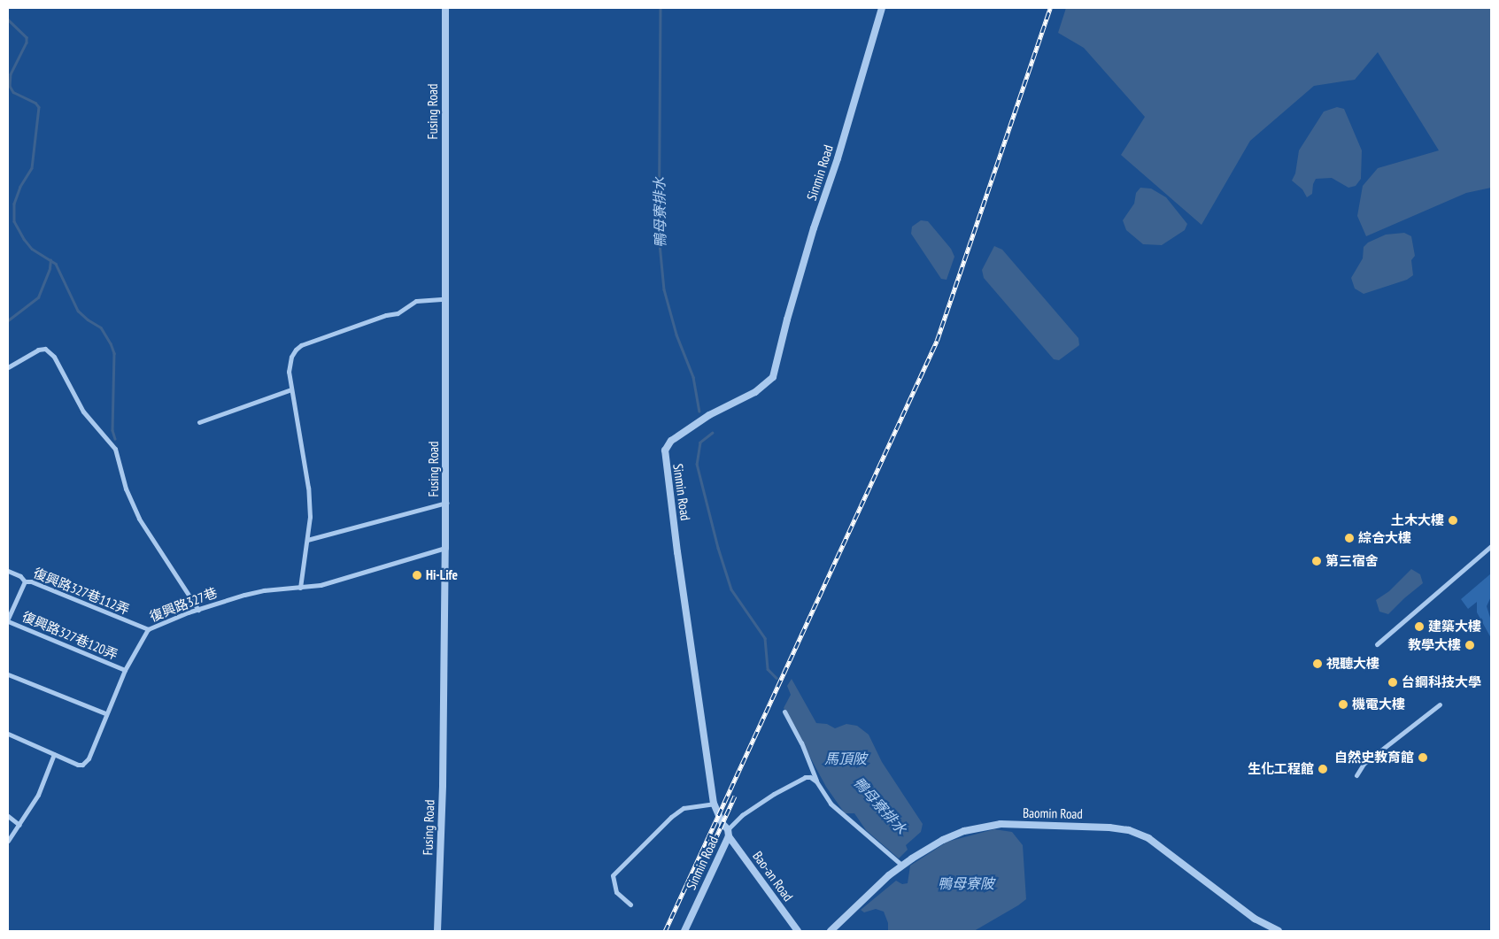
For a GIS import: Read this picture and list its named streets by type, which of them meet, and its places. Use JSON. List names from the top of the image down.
{
  "streets": {
    "street": [
      "Fusing Road",
      "Sinmin Road",
      "復興路327巷112弄",
      "復興路327巷",
      "復興路327巷120弄",
      "Baomin Road",
      "Bao-an Road"
    ]
  },
  "crossings": [
    ["Fusing Road", "復興路327巷"],
    ["Sinmin Road", "Bao-an Road"],
    ["復興路327巷112弄", "復興路327巷"],
    ["復興路327巷", "復興路327巷120弄"]
  ],
  "water": ["鴨母寮排水", "馬頂陂", "鴨母寮陂"],
  "places": [
    "土木大樓",
    "綜合大樓",
    "第三宿舍",
    "Hi-Life",
    "建築大樓",
    "教學大樓",
    "視聽大樓",
    "台鋼科技大學",
    "機電大樓",
    "自然史教育館",
    "生化工程館"
  ]
}
